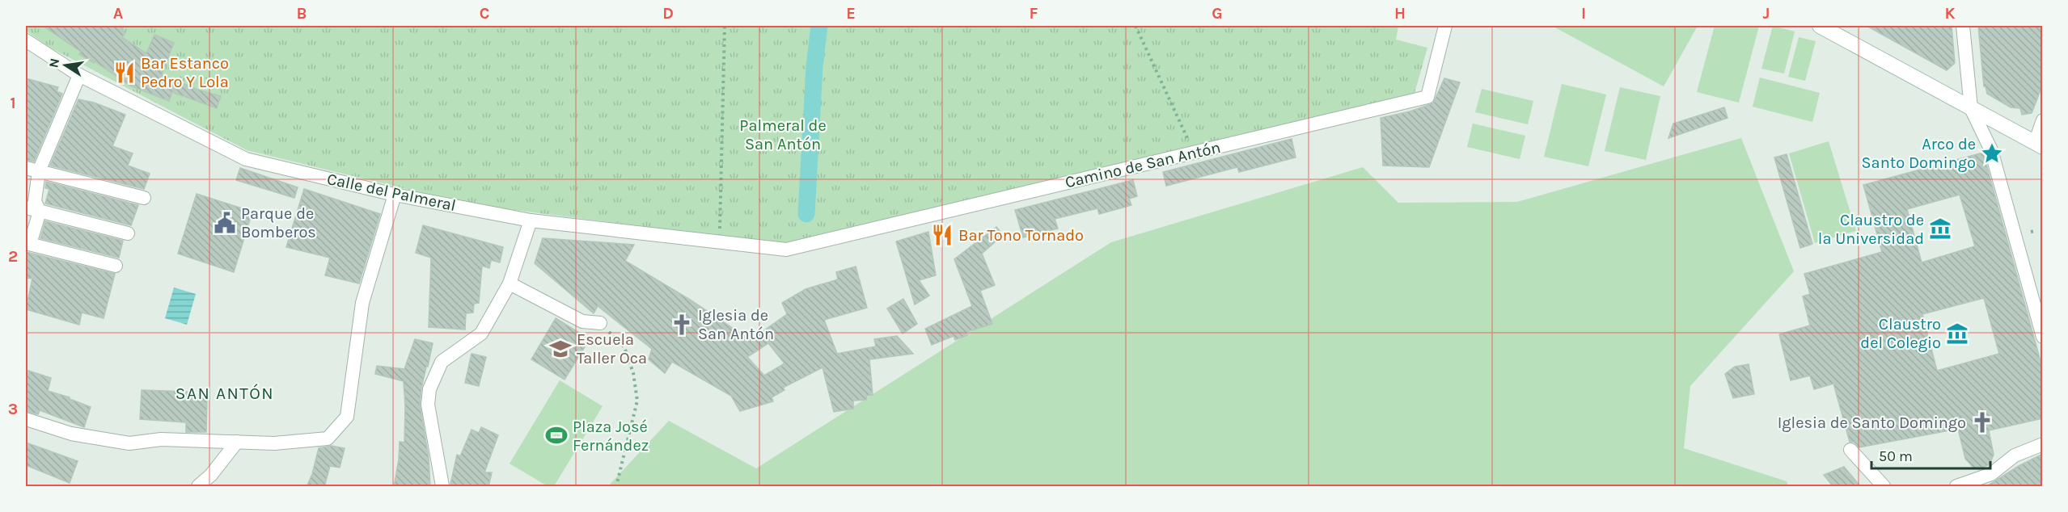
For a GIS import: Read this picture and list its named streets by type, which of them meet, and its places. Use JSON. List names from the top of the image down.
{
  "streets": {
    "street": ["Camino de San Antón", "Calle del Palmeral"]
  },
  "crossings": [
    ["Camino de San Antón", "Calle del Palmeral"]
  ],
  "districts": ["SAN ANTÓN"],
  "parks": ["Palmeral de San Antón"],
  "places": {
    "restaurant": ["Bar Estanco Pedro Y Lola", "Bar Tono Tornado"],
    "place": ["Arco de Santo Domingo"],
    "public building": ["Parque de Bomberos"],
    "museum": ["Claustro de la Universidad", "Claustro del Colegio"],
    "church": ["Iglesia de San Antón", "Iglesia de Santo Domingo"],
    "school or university": ["Escuela Taller Oca"],
    "sports": ["Plaza José Fernández"]
  },
  "scale_bar": "50 m",
  "north": "left",
  "grid": {
    "columns": [
      "A",
      "B",
      "C",
      "D",
      "E",
      "F",
      "G",
      "H",
      "I",
      "J",
      "K"
    ],
    "rows": ["1", "2", "3"]
  }
}
